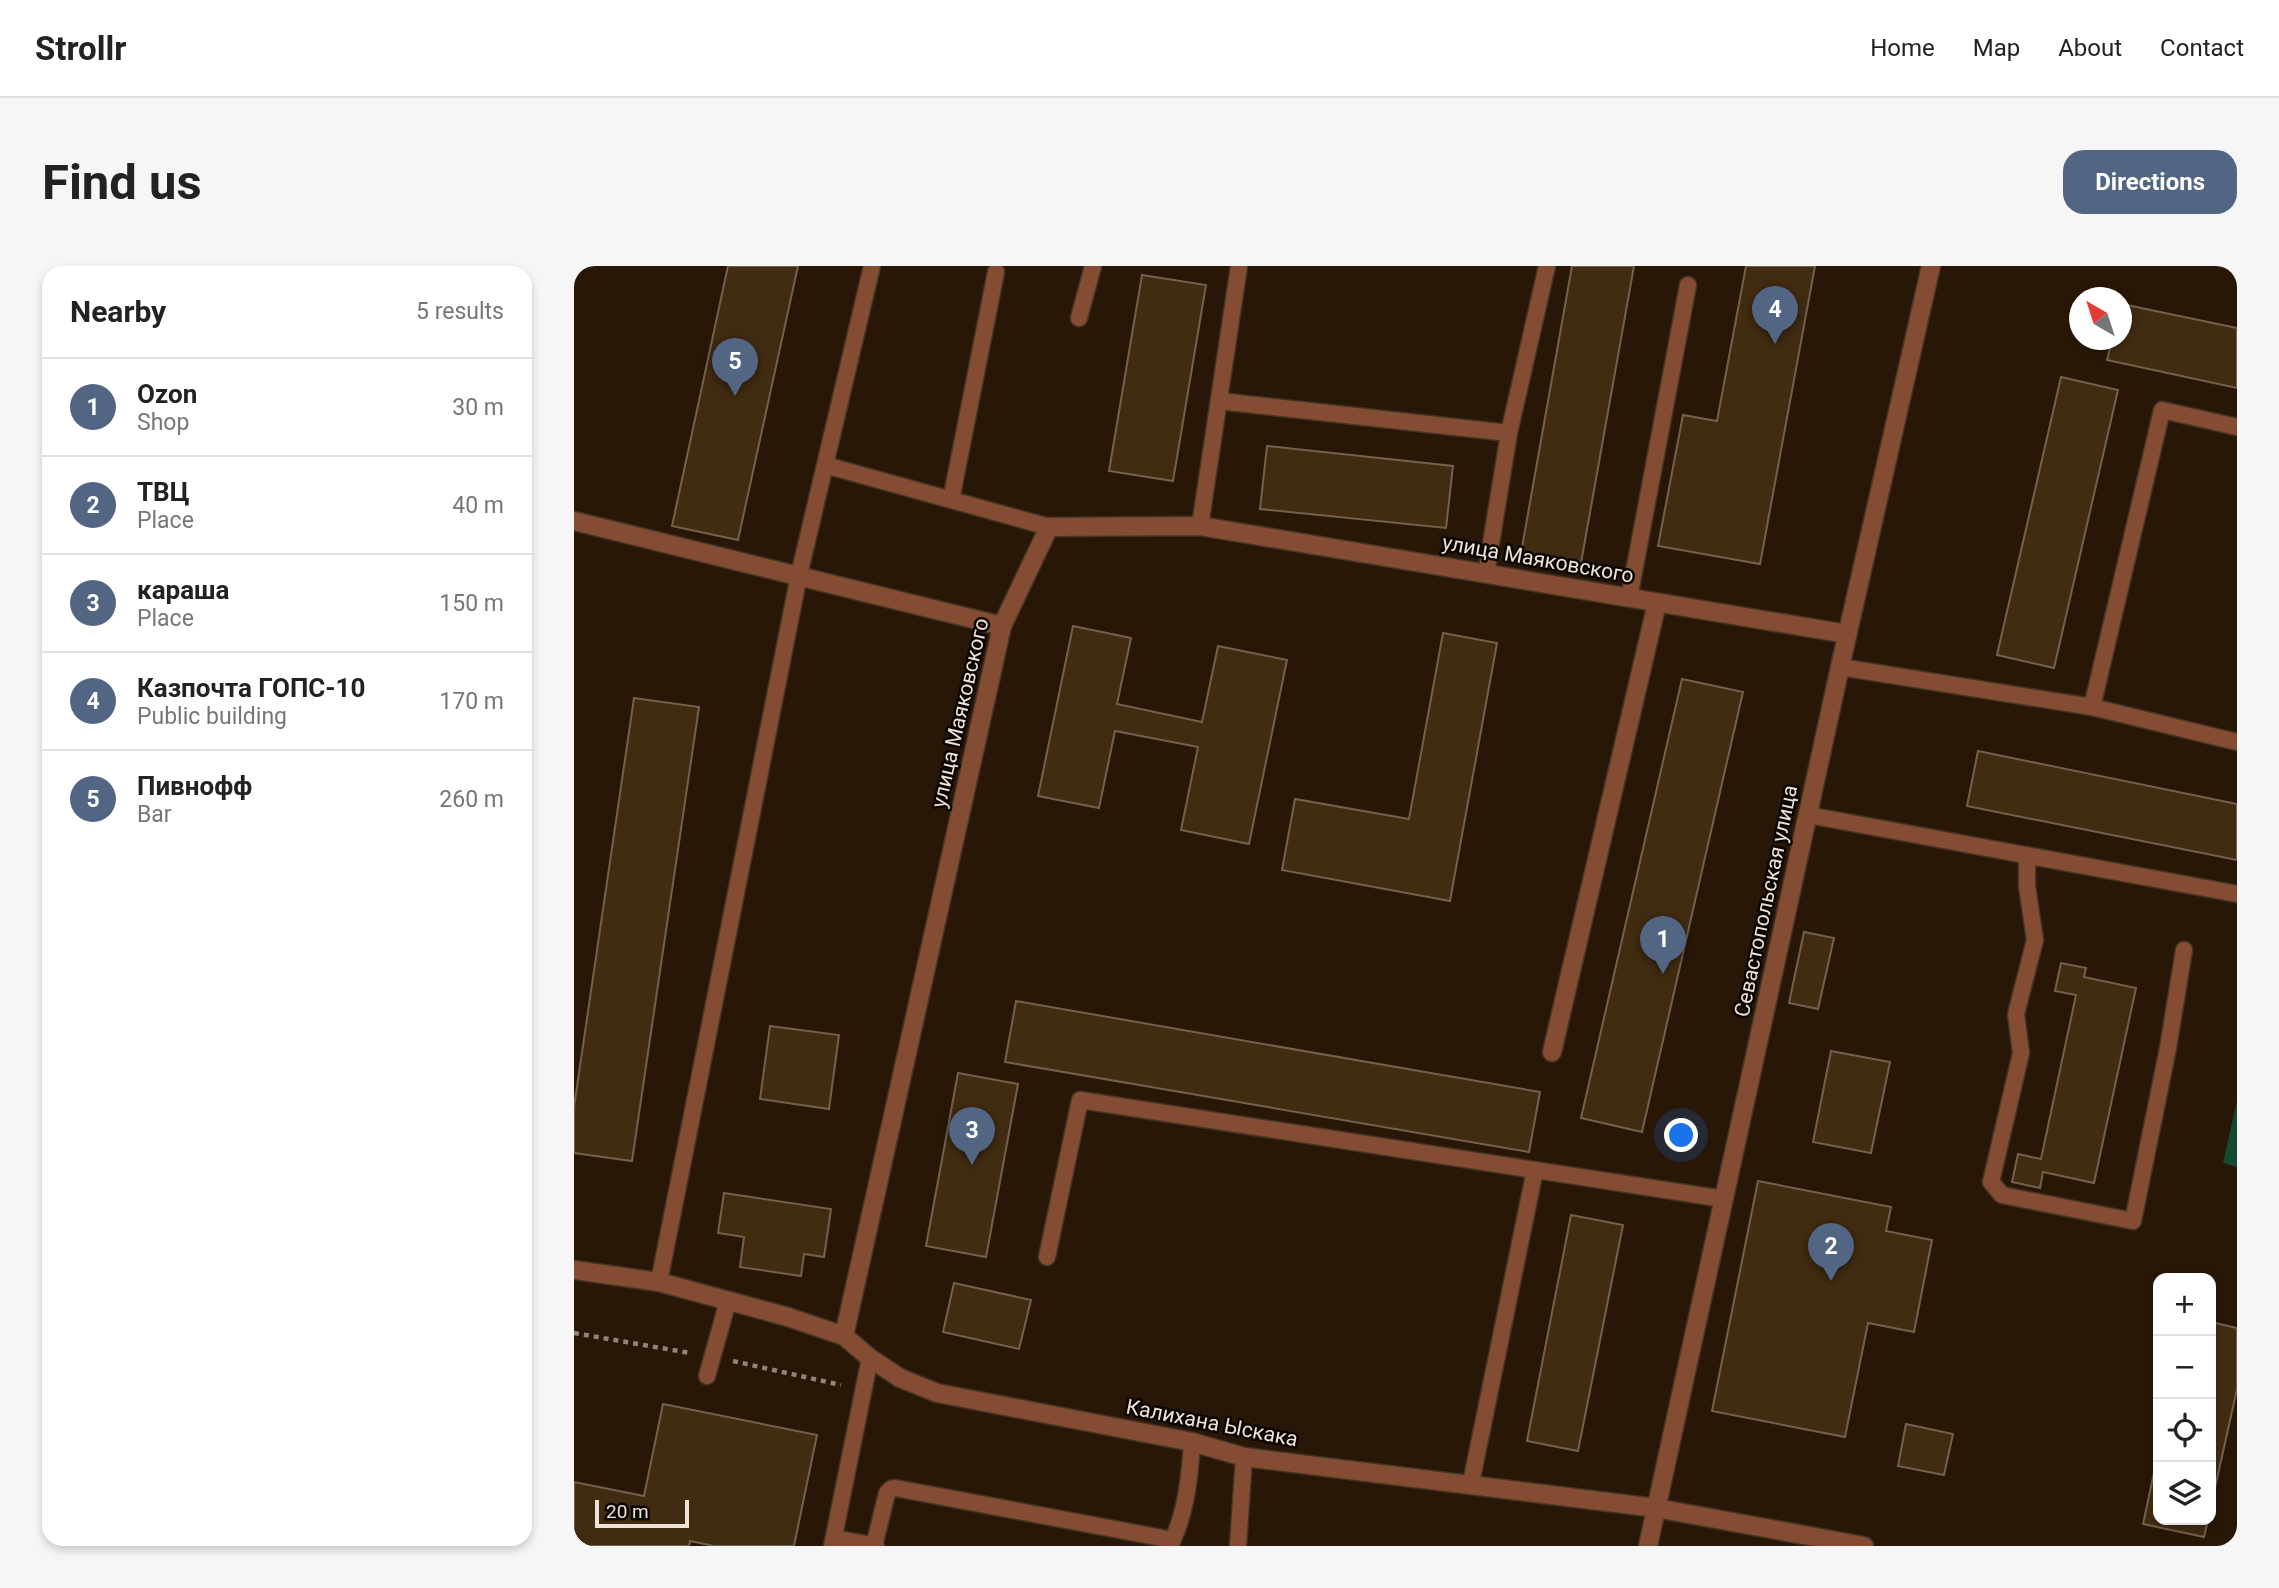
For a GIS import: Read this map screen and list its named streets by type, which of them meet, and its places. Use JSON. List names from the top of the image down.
{
  "streets": {
    "street": ["улица Маяковского", "Севастопольская улица", "Калихана Ыскака"]
  },
  "crossings": [
    ["улица Маяковского", "Севастопольская улица"],
    ["улица Маяковского", "Калихана Ыскака"],
    ["Севастопольская улица", "Калихана Ыскака"]
  ],
  "scale_bar": "20 m",
  "north": "top left",
  "page": {
    "header": "Strollr",
    "nav": [
      "Home",
      "Map",
      "About",
      "Contact"
    ],
    "buttons": "Directions",
    "title": "Find us",
    "heading": ["Nearby", "5 results"],
    "pins": [
      "4",
      "5",
      "1",
      "3",
      "2"
    ],
    "list": [
      {
        "mark": "1",
        "name": "Ozon",
        "note": "Shop",
        "value": "30 m"
      },
      {
        "mark": "2",
        "name": "ТВЦ",
        "note": "Place",
        "value": "40 m"
      },
      {
        "mark": "3",
        "name": "караша",
        "note": "Place",
        "value": "150 m"
      },
      {
        "mark": "4",
        "name": "Казпочта ГОПС-10",
        "note": "Public building",
        "value": "170 m"
      },
      {
        "mark": "5",
        "name": "Пивнофф",
        "note": "Bar",
        "value": "260 m"
      }
    ],
    "map_buttons": ["+", "−"],
    "scale": "20 m"
  }
}
